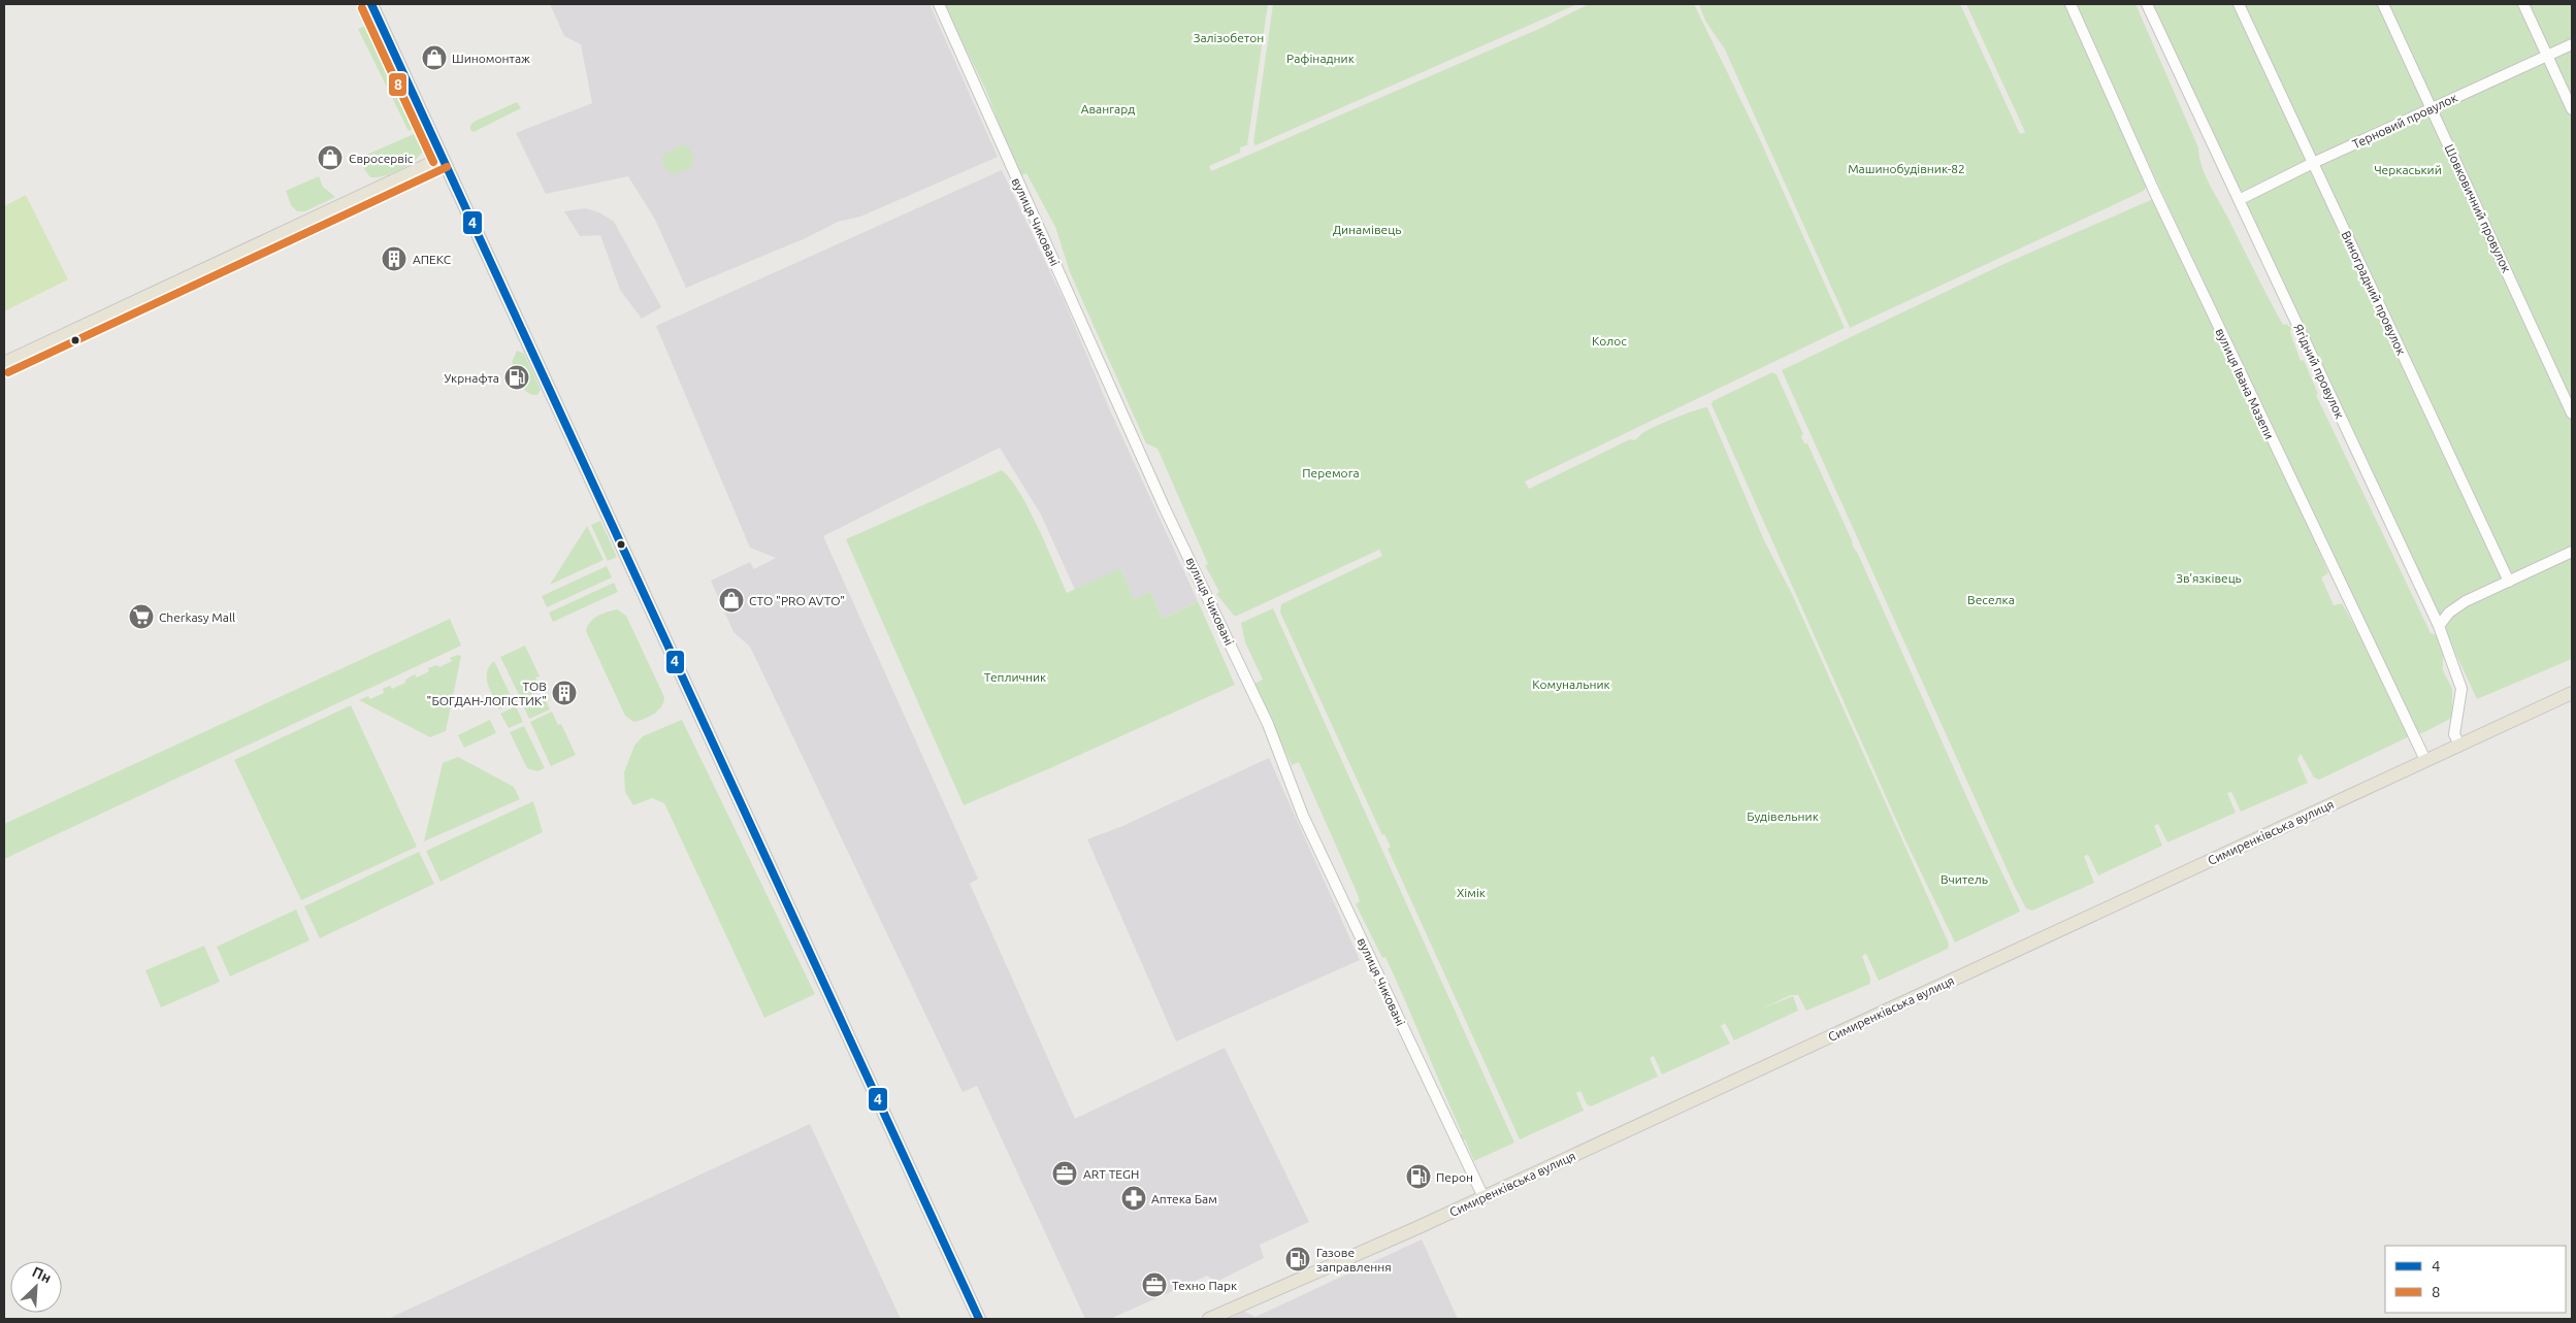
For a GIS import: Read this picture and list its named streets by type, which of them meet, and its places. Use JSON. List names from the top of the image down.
{
  "streets": {
    "main road": ["Симиренківська вулиця"],
    "street": [
      "Терновий провулок",
      "Шовковичний провулок",
      "вулиця Чиковані",
      "Виноградний провулок",
      "Ягідний провулок",
      "вулиця Івана Мазепи"
    ]
  },
  "crossings": [
    ["Терновий провулок", "Шовковичний провулок"],
    ["Терновий провулок", "Виноградний провулок"],
    ["Терновий провулок", "Ягідний провулок"],
    ["вулиця Чиковані", "Симиренківська вулиця"],
    ["Ягідний провулок", "Симиренківська вулиця"],
    ["вулиця Івана Мазепи", "Симиренківська вулиця"]
  ],
  "parks": [
    "Залізобетон",
    "Рафінадник",
    "Авангард",
    "Машинобудівник-82",
    "Черкаський",
    "Динамівець",
    "Колос",
    "Перемога",
    "Зв'язківець",
    "Веселка",
    "Тепличник",
    "Комунальник",
    "Будівельник",
    "Вчитель",
    "Хімік"
  ],
  "places": {
    "shop": ["Шиномонтаж", "Євросервіс", "СТО \"PRO AVTO\""],
    "building": ["АПЕКС", "ТОВ \"БОГДАН-ЛОГІСТИК\""],
    "fuel station": ["Укрнафта", "Перон", "Газове заправлення"],
    "supermarket": ["Cherkasy Mall"],
    "office": ["ART TEGH", "Техно Парк"],
    "pharmacy": ["Аптека Бам"]
  },
  "lines": ["transit line 4", "transit line 8"],
  "legend": ["4", "8"],
  "north": "top right"
}
